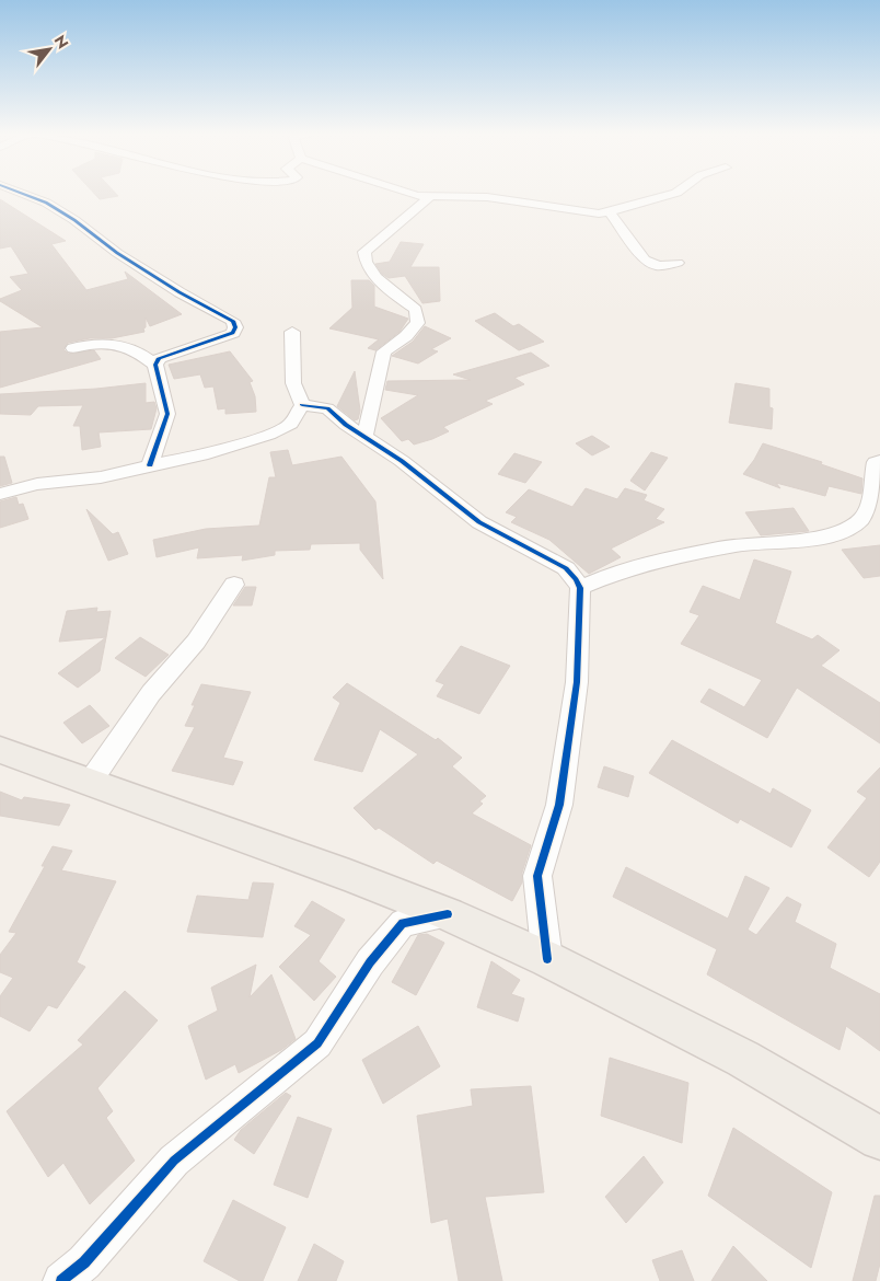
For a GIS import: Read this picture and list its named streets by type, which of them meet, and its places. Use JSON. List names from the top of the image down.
{
  "north": "top right"
}
